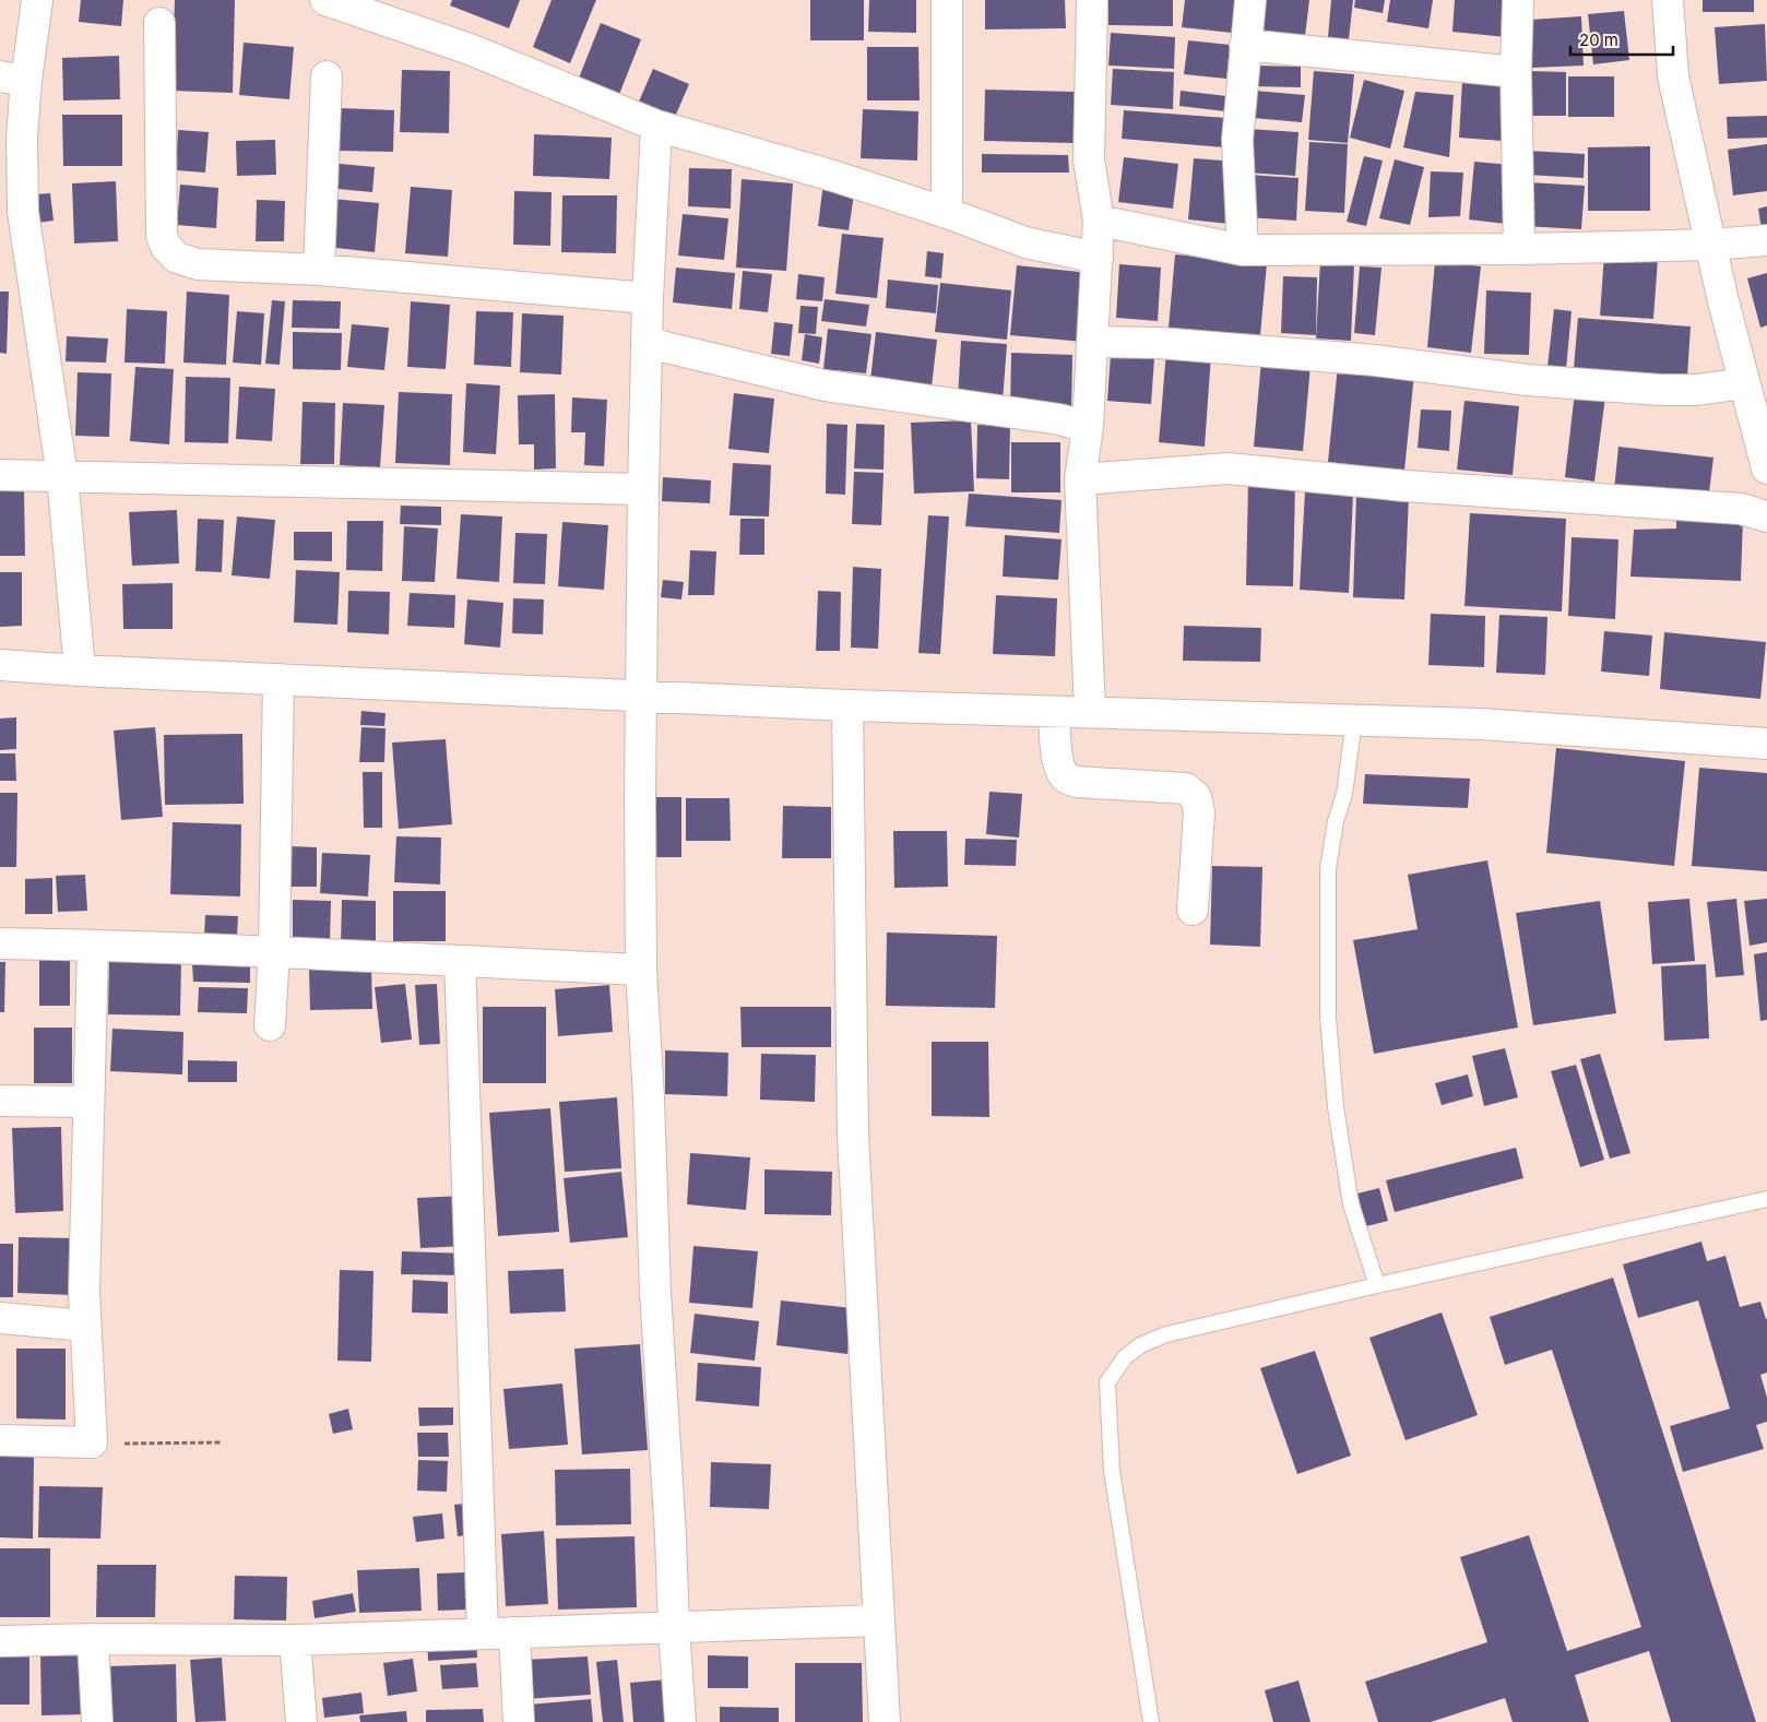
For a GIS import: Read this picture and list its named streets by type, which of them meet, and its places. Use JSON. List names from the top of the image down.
{
  "scale_bar": "20 m"
}
